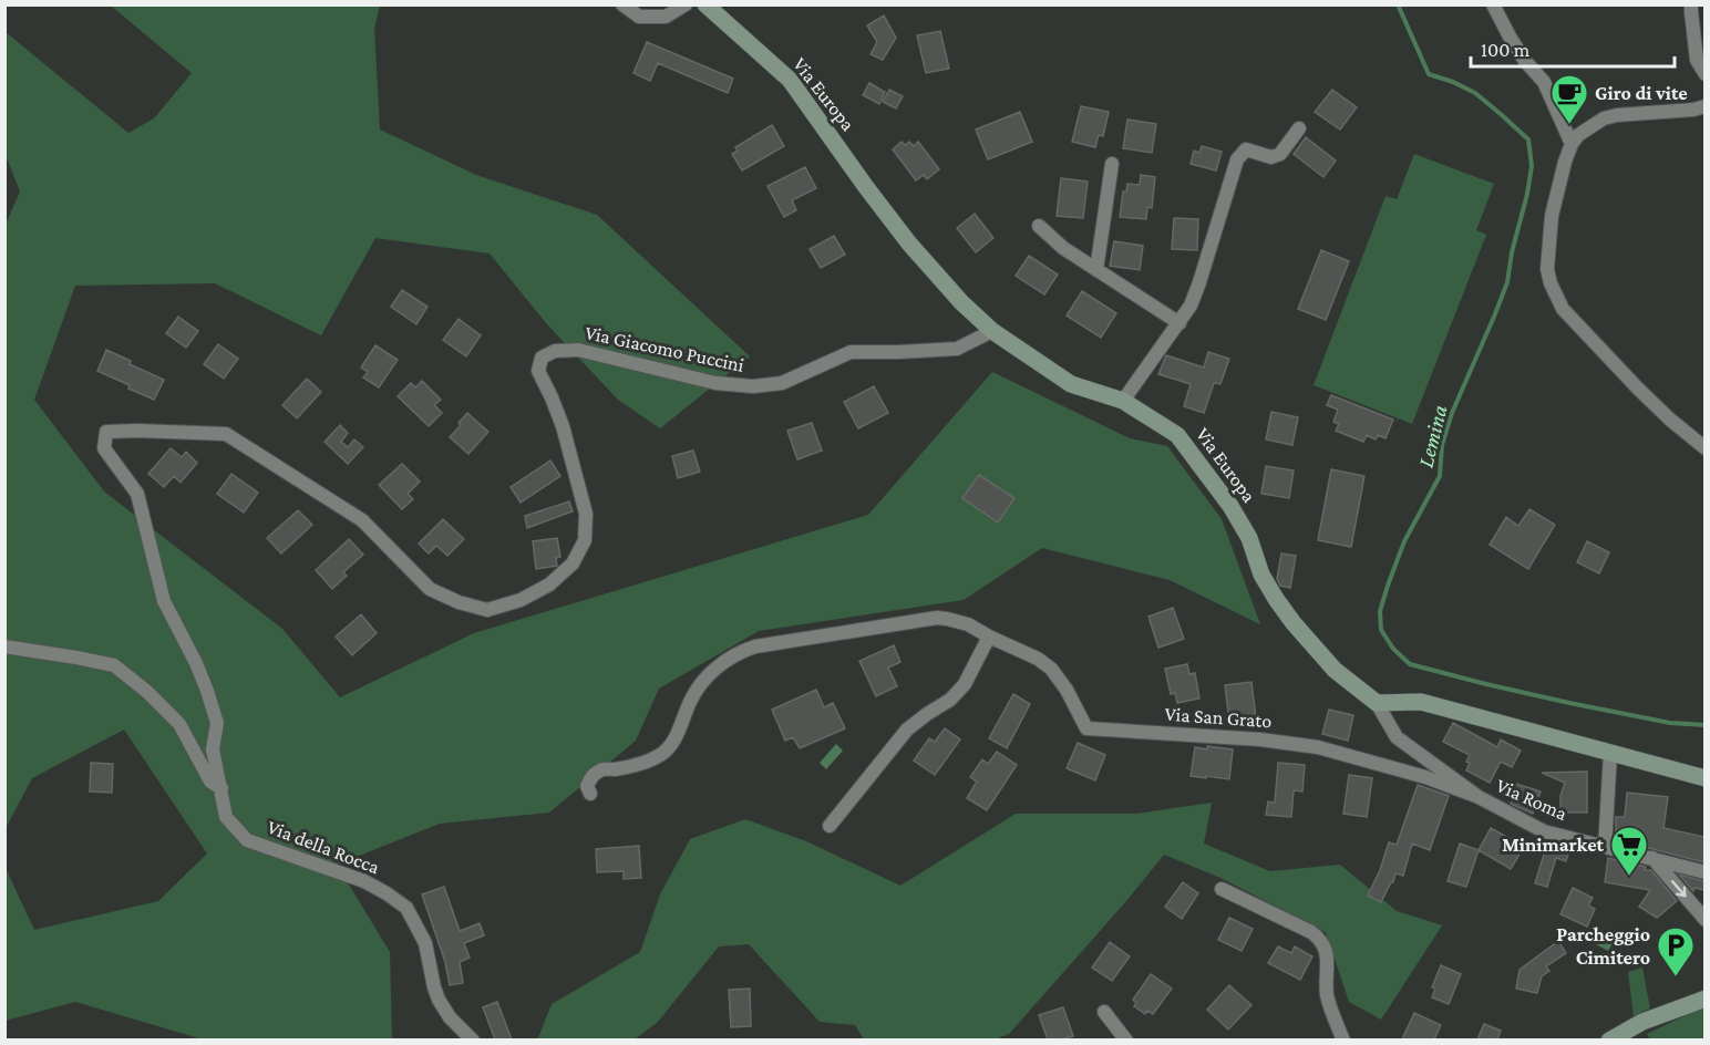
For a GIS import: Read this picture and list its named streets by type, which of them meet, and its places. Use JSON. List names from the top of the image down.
{
  "streets": {
    "street": [
      "Via Europa",
      "Via Giacomo Puccini",
      "Via San Grato",
      "Via Roma",
      "Via della Rocca"
    ]
  },
  "crossings": [
    ["Via Europa", "Via Giacomo Puccini"],
    ["Via Europa", "Via Roma"],
    ["Via Giacomo Puccini", "Via della Rocca"],
    ["Via San Grato", "Via Roma"]
  ],
  "water": ["Lemina"],
  "places": {
    "cafe": ["Giro di vite"],
    "supermarket": ["Minimarket"],
    "parking": ["Parcheggio Cimitero"]
  },
  "scale_bar": "100 m"
}
